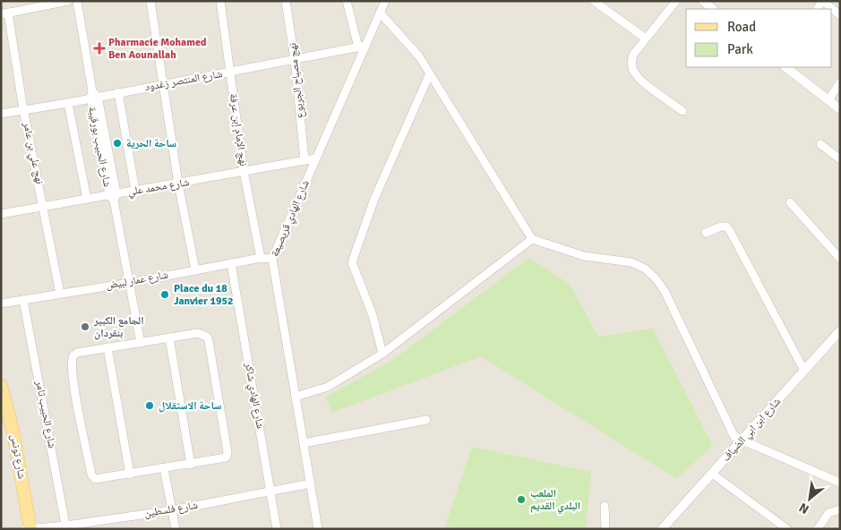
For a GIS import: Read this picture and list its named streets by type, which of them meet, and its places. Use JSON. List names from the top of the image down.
{
  "streets": {
    "main road": ["شارع تونس"],
    "street": [
      "شارع المنتصر زغدود",
      "نهج مصباح الجربوع",
      "نهج الإمام إبن عرفة",
      "شارع الحبيب بورقيبة",
      "نهج علي بن عامر",
      "شارع محمد علي",
      "شارع الهادي قريصيعة",
      "شارع عمار لبيض",
      "شارع الهادي شاكر",
      "شارع الحبيب ثامر",
      "شارع ابن ابي الضياف",
      "شارع فلسطين"
    ]
  },
  "crossings": [
    ["شارع المنتصر زغدود", "نهج مصباح الجربوع"],
    ["شارع المنتصر زغدود", "نهج الإمام إبن عرفة"],
    ["شارع المنتصر زغدود", "شارع الحبيب بورقيبة"],
    ["شارع المنتصر زغدود", "نهج علي بن عامر"],
    ["شارع المنتصر زغدود", "شارع الهادي قريصيعة"],
    ["نهج مصباح الجربوع", "شارع محمد علي"],
    ["نهج الإمام إبن عرفة", "شارع محمد علي"],
    ["نهج الإمام إبن عرفة", "شارع عمار لبيض"],
    ["شارع الحبيب بورقيبة", "شارع محمد علي"],
    ["شارع الحبيب بورقيبة", "شارع عمار لبيض"],
    ["نهج علي بن عامر", "شارع محمد علي"],
    ["نهج علي بن عامر", "شارع عمار لبيض"],
    ["شارع محمد علي", "شارع الهادي قريصيعة"],
    ["شارع الهادي قريصيعة", "شارع عمار لبيض"],
    ["شارع الهادي قريصيعة", "شارع فلسطين"],
    ["شارع عمار لبيض", "شارع الهادي شاكر"],
    ["شارع عمار لبيض", "شارع الحبيب ثامر"],
    ["شارع الهادي شاكر", "شارع فلسطين"],
    ["شارع الحبيب ثامر", "شارع فلسطين"],
    ["شارع تونس", "شارع فلسطين"]
  ],
  "places": {
    "health": ["Pharmacie Mohamed Ben Aounallah"],
    "other": [
      "ساحة الحرية",
      "Place du 18 Janvier 1952",
      "الجامع الكبير بنقردان",
      "ساحة الاستقلال",
      "الملعب البلدي القديم"
    ]
  },
  "legend": ["Road", "Park"],
  "north": "bottom left"
}
